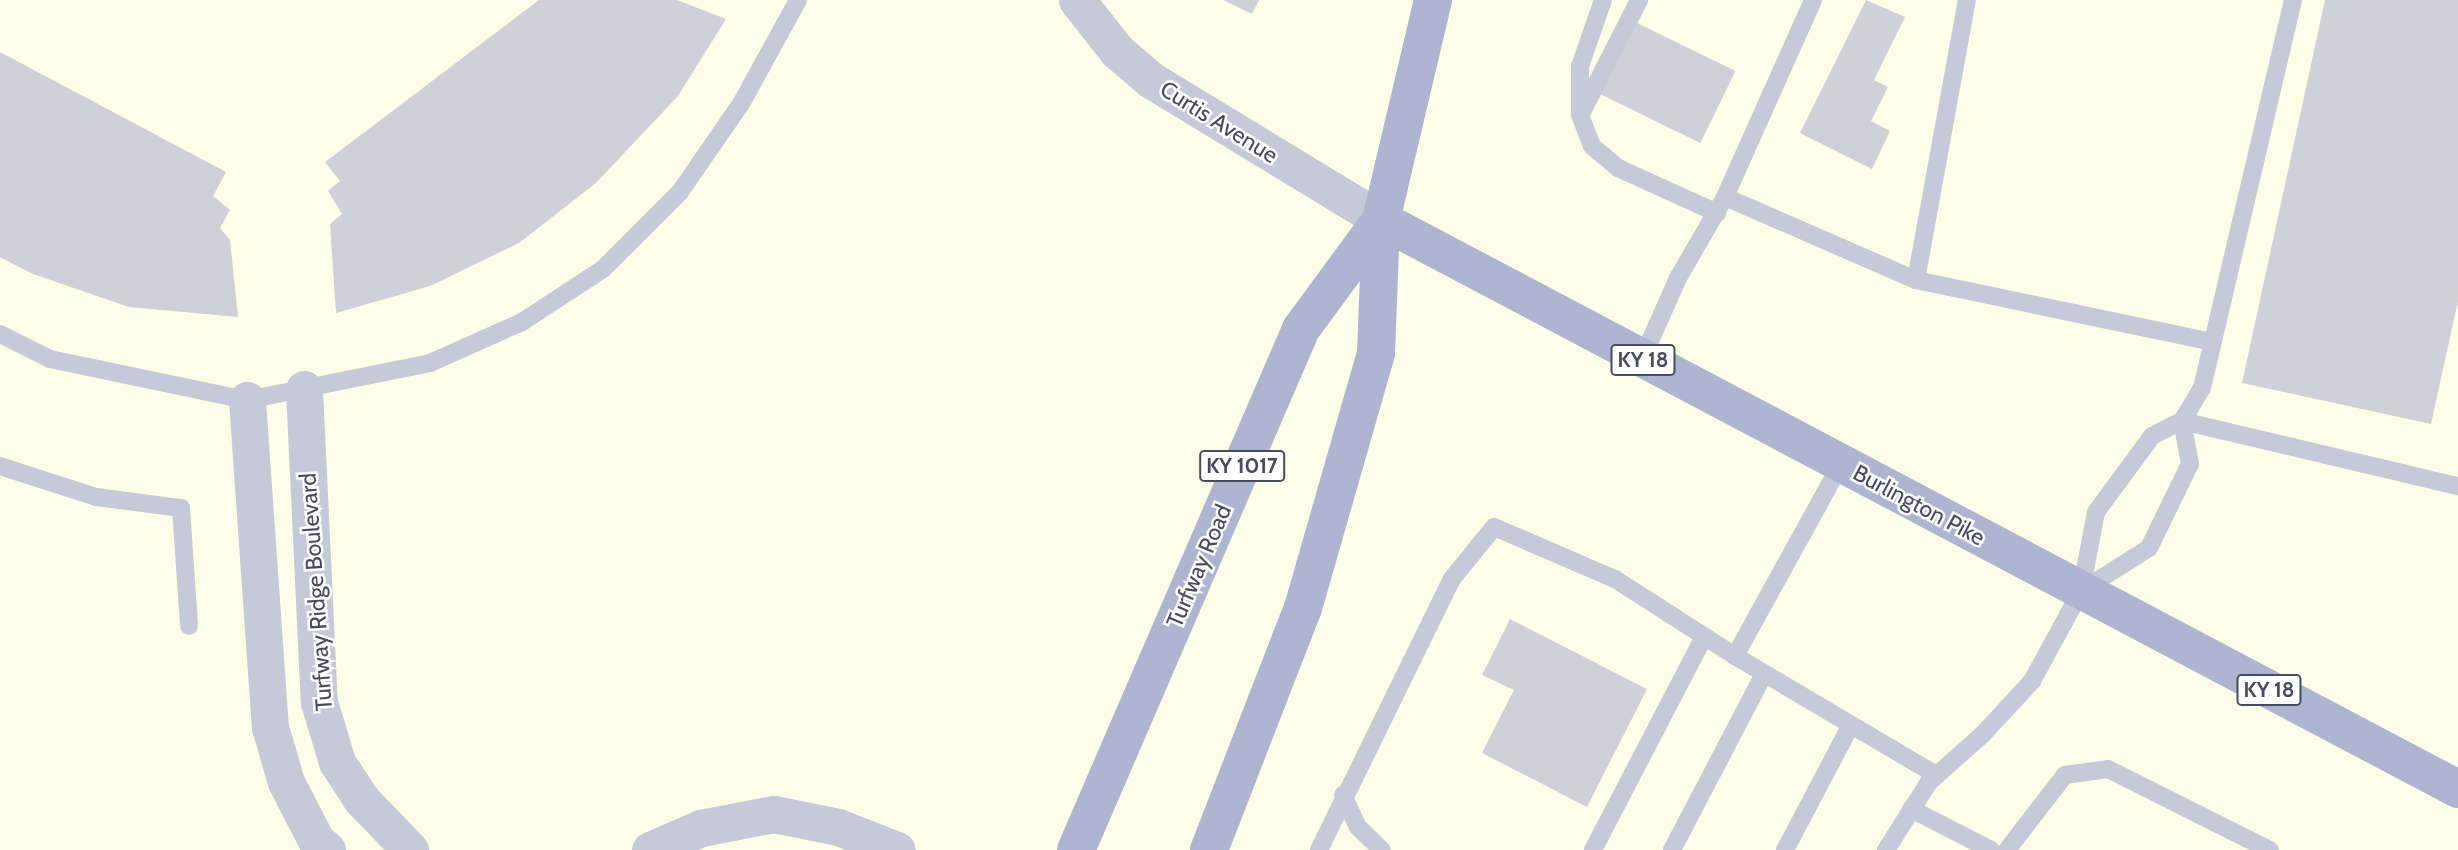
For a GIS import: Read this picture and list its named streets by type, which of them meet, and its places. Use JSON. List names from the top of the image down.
{
  "streets": {
    "main road": [
      "KY 18",
      "KY 1017",
      "Burlington Pike",
      "Turfway Road"
    ],
    "street": ["Curtis Avenue", "Turfway Ridge Boulevard"]
  },
  "crossings": [
    ["Curtis Avenue", "Burlington Pike"],
    ["Curtis Avenue", "Turfway Road"],
    ["Burlington Pike", "Turfway Road"]
  ]
}
